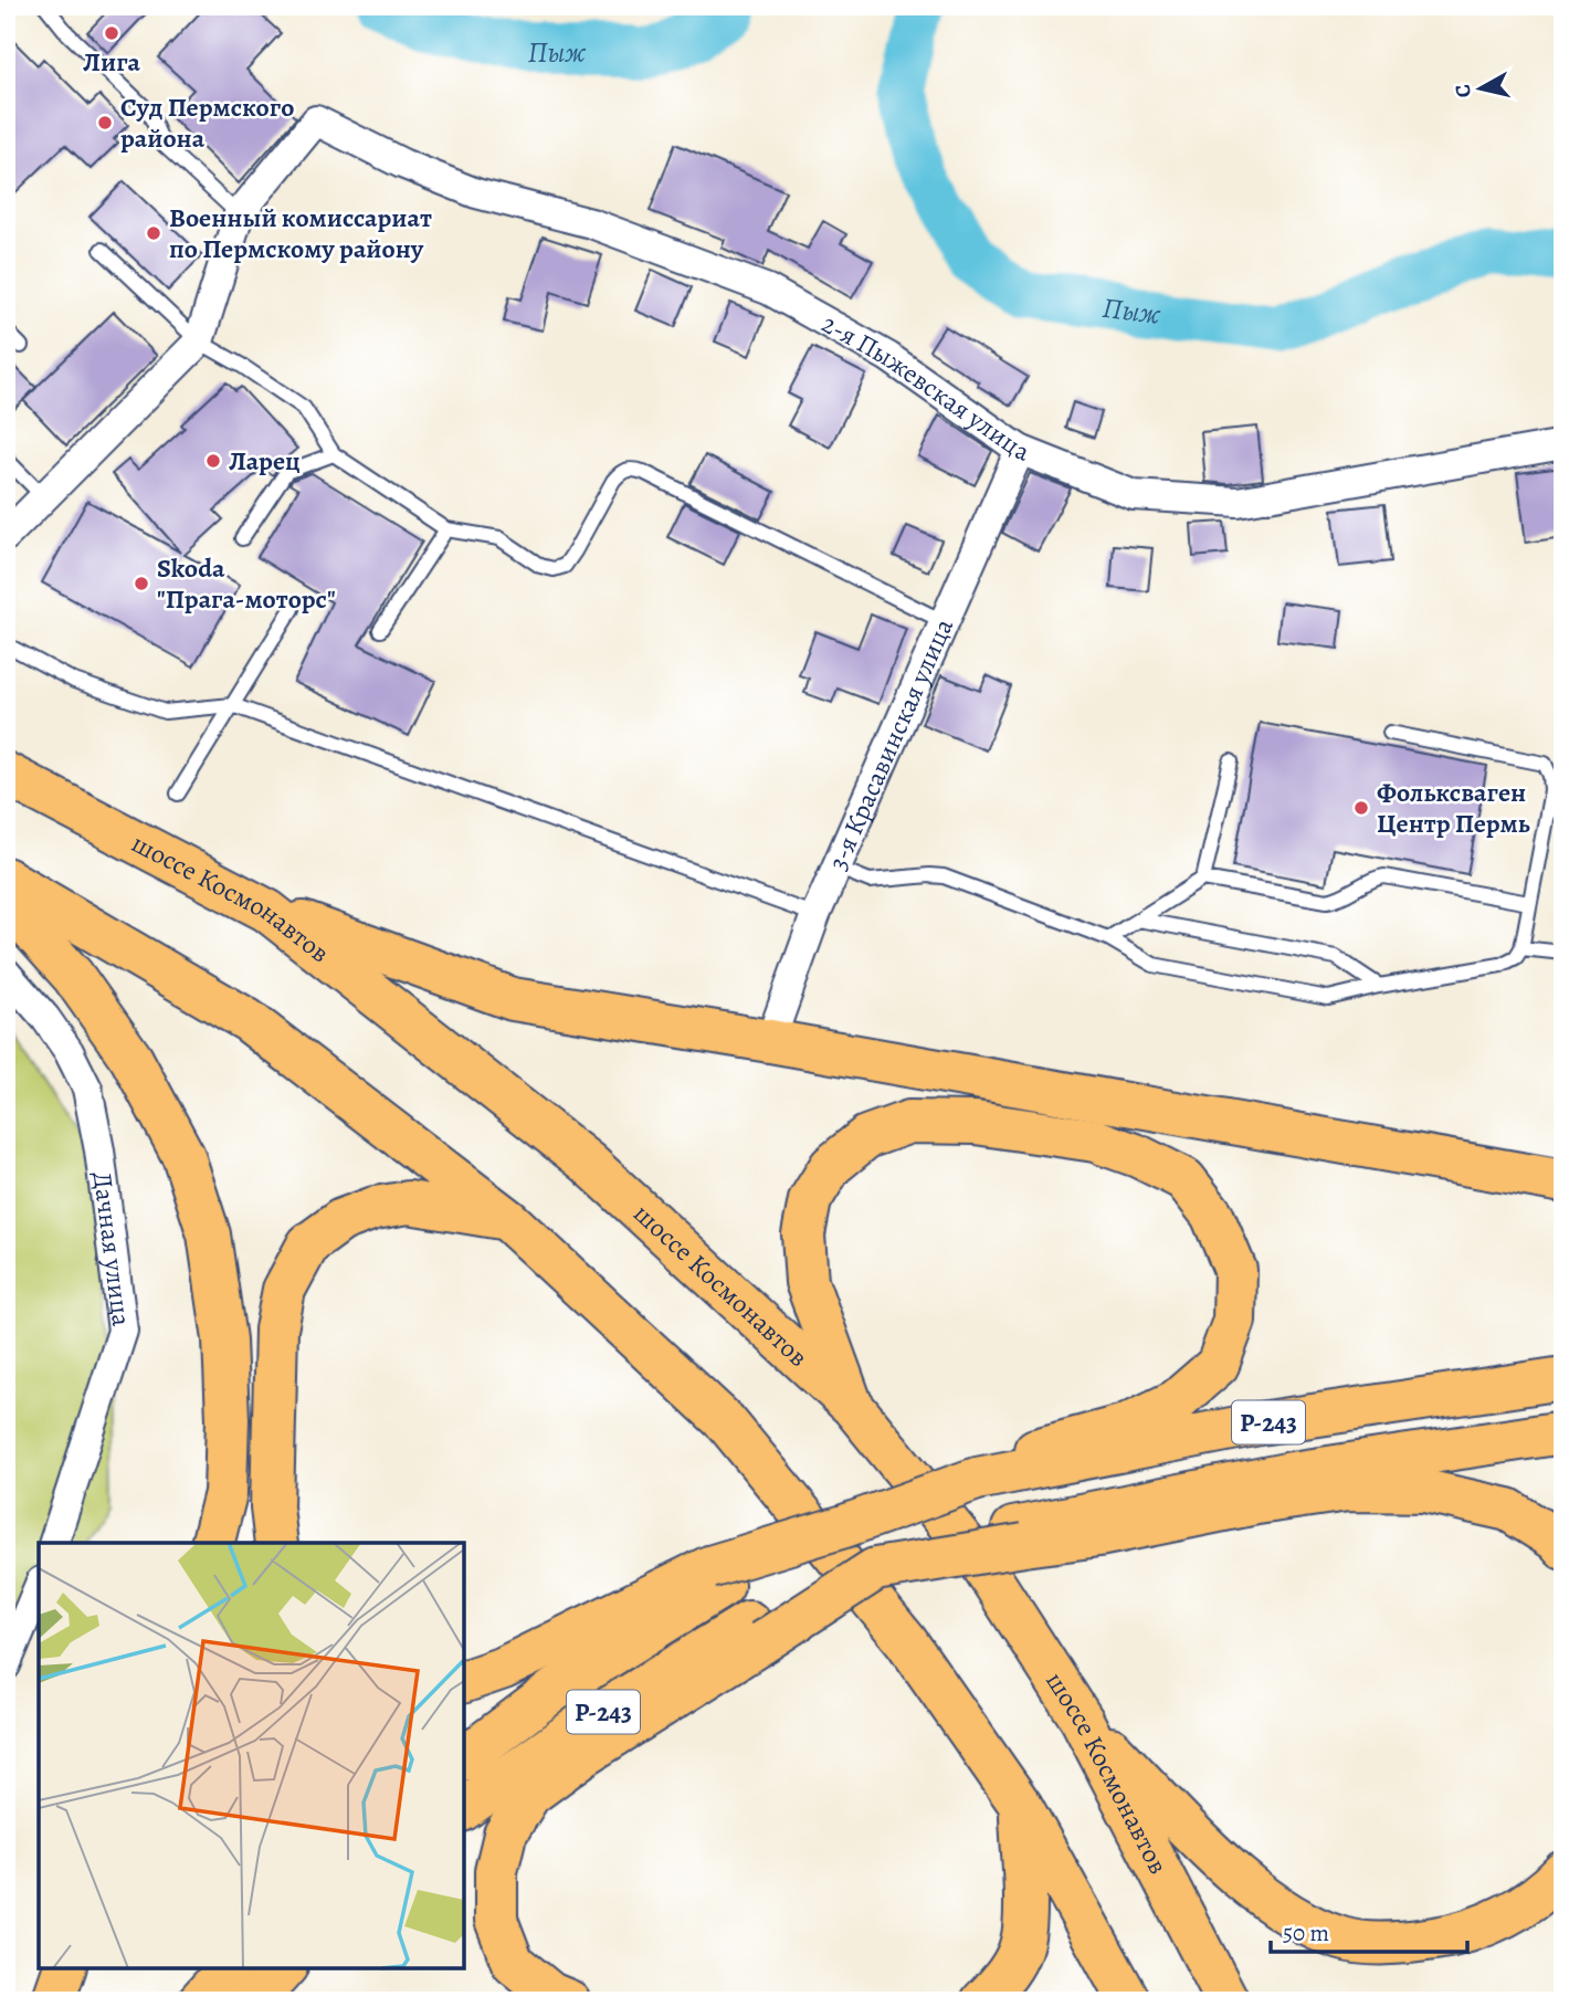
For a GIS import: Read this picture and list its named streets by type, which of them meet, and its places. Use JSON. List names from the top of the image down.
{
  "streets": {
    "main road": ["шоссе Космонавтов", "Р-243"],
    "street": ["2-я Пыжевская улица", "3-я Красавинская улица", "Дачная улица"]
  },
  "crossings": [
    ["2-я Пыжевская улица", "3-я Красавинская улица"]
  ],
  "water": ["Пыж"],
  "places": [
    "Лига",
    "Суд Пермского района",
    "Военный комиссариат по Пермскому району",
    "Ларец",
    "Skoda \"Прага-моторс\"",
    "Фольксваген Центр Пермь"
  ],
  "scale_bar": "50 m",
  "north": "left"
}
